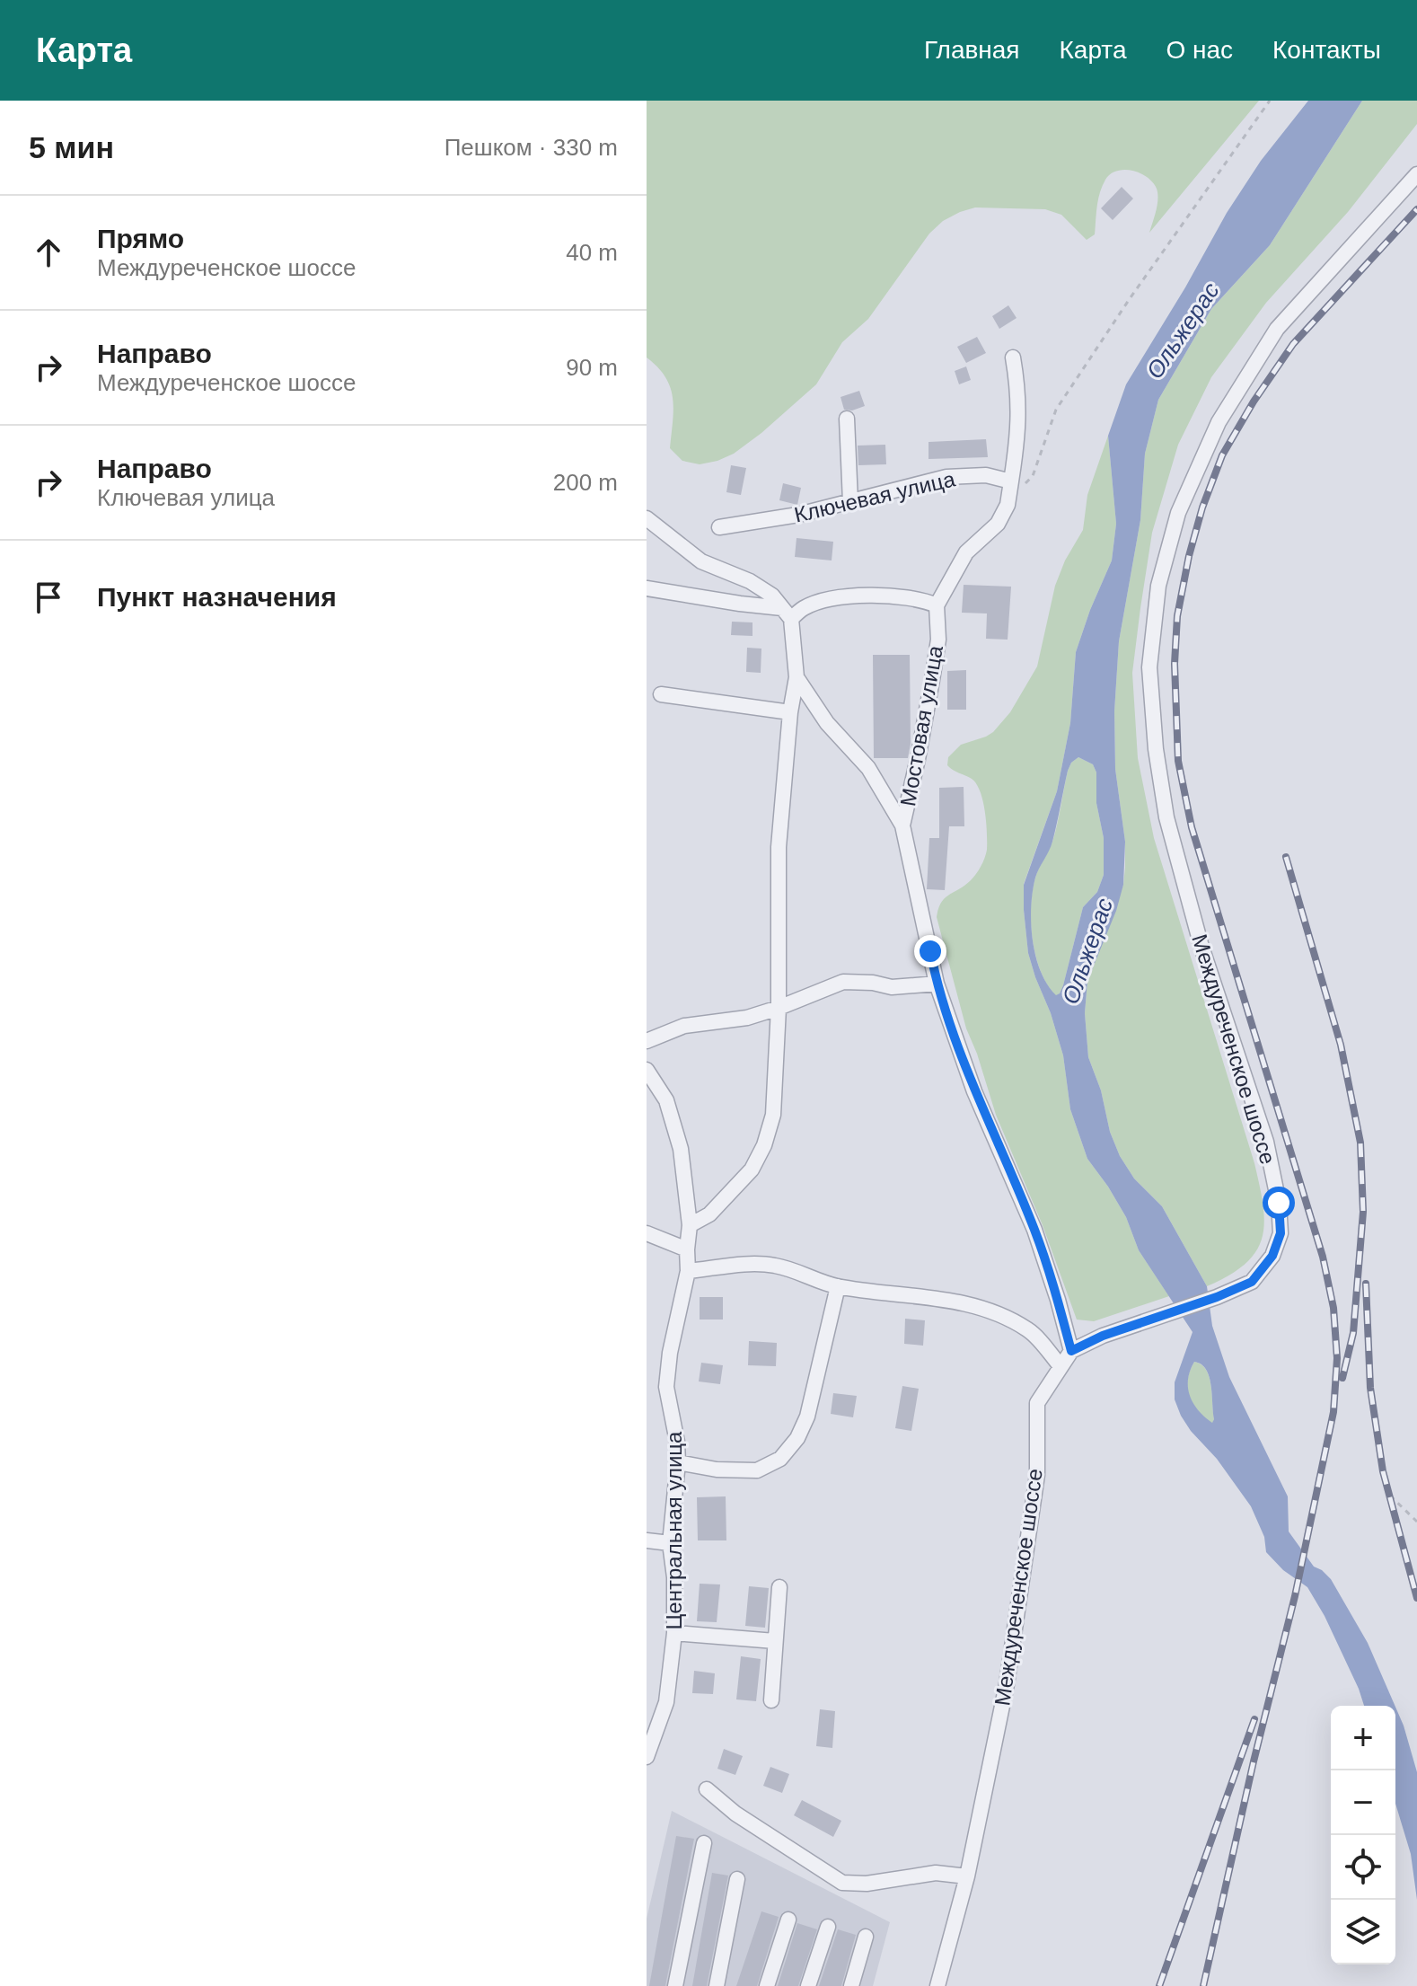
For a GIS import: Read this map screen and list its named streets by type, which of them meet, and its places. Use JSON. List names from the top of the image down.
{
  "streets": {
    "street": [
      "Ключевая улица",
      "Мостовая улица",
      "Междуреченское шоссе",
      "Центральная улица"
    ]
  },
  "water": ["Ольжерас"],
  "page": {
    "header": "Карта",
    "nav": [
      "Главная",
      "Карта",
      "О нас",
      "Контакты"
    ],
    "heading": ["5 мин", "Пешком · 330 m"],
    "list": [
      ["Прямо", "Междуреченское шоссе", "40 m"],
      ["Направо", "Междуреченское шоссе", "90 m"],
      ["Направо", "Ключевая улица", "200 m"],
      "Пункт назначения"
    ],
    "map_buttons": ["+", "−"]
  }
}
